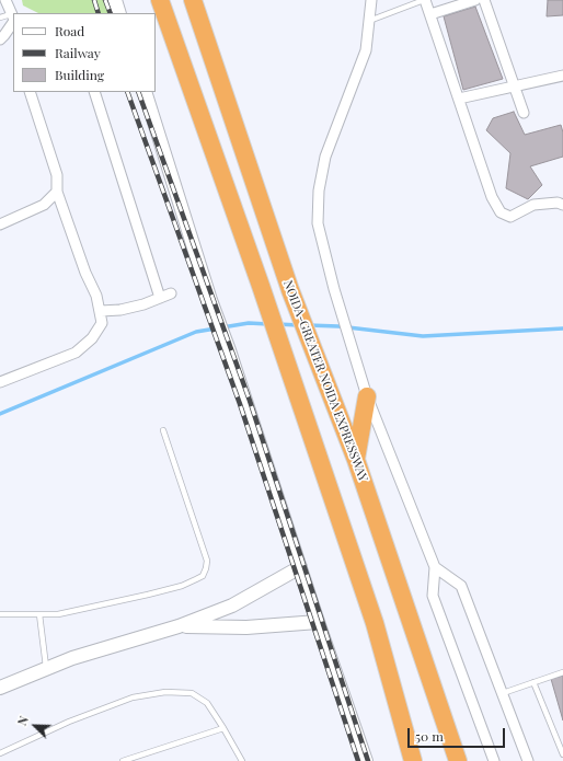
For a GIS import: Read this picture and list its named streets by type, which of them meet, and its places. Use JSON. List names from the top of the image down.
{
  "streets": {
    "highway": ["NOIDA-GREATER NOIDA EXPRESSWAY"]
  },
  "legend": ["Road", "Railway", "Building"],
  "scale_bar": "50 m",
  "north": "top left"
}
